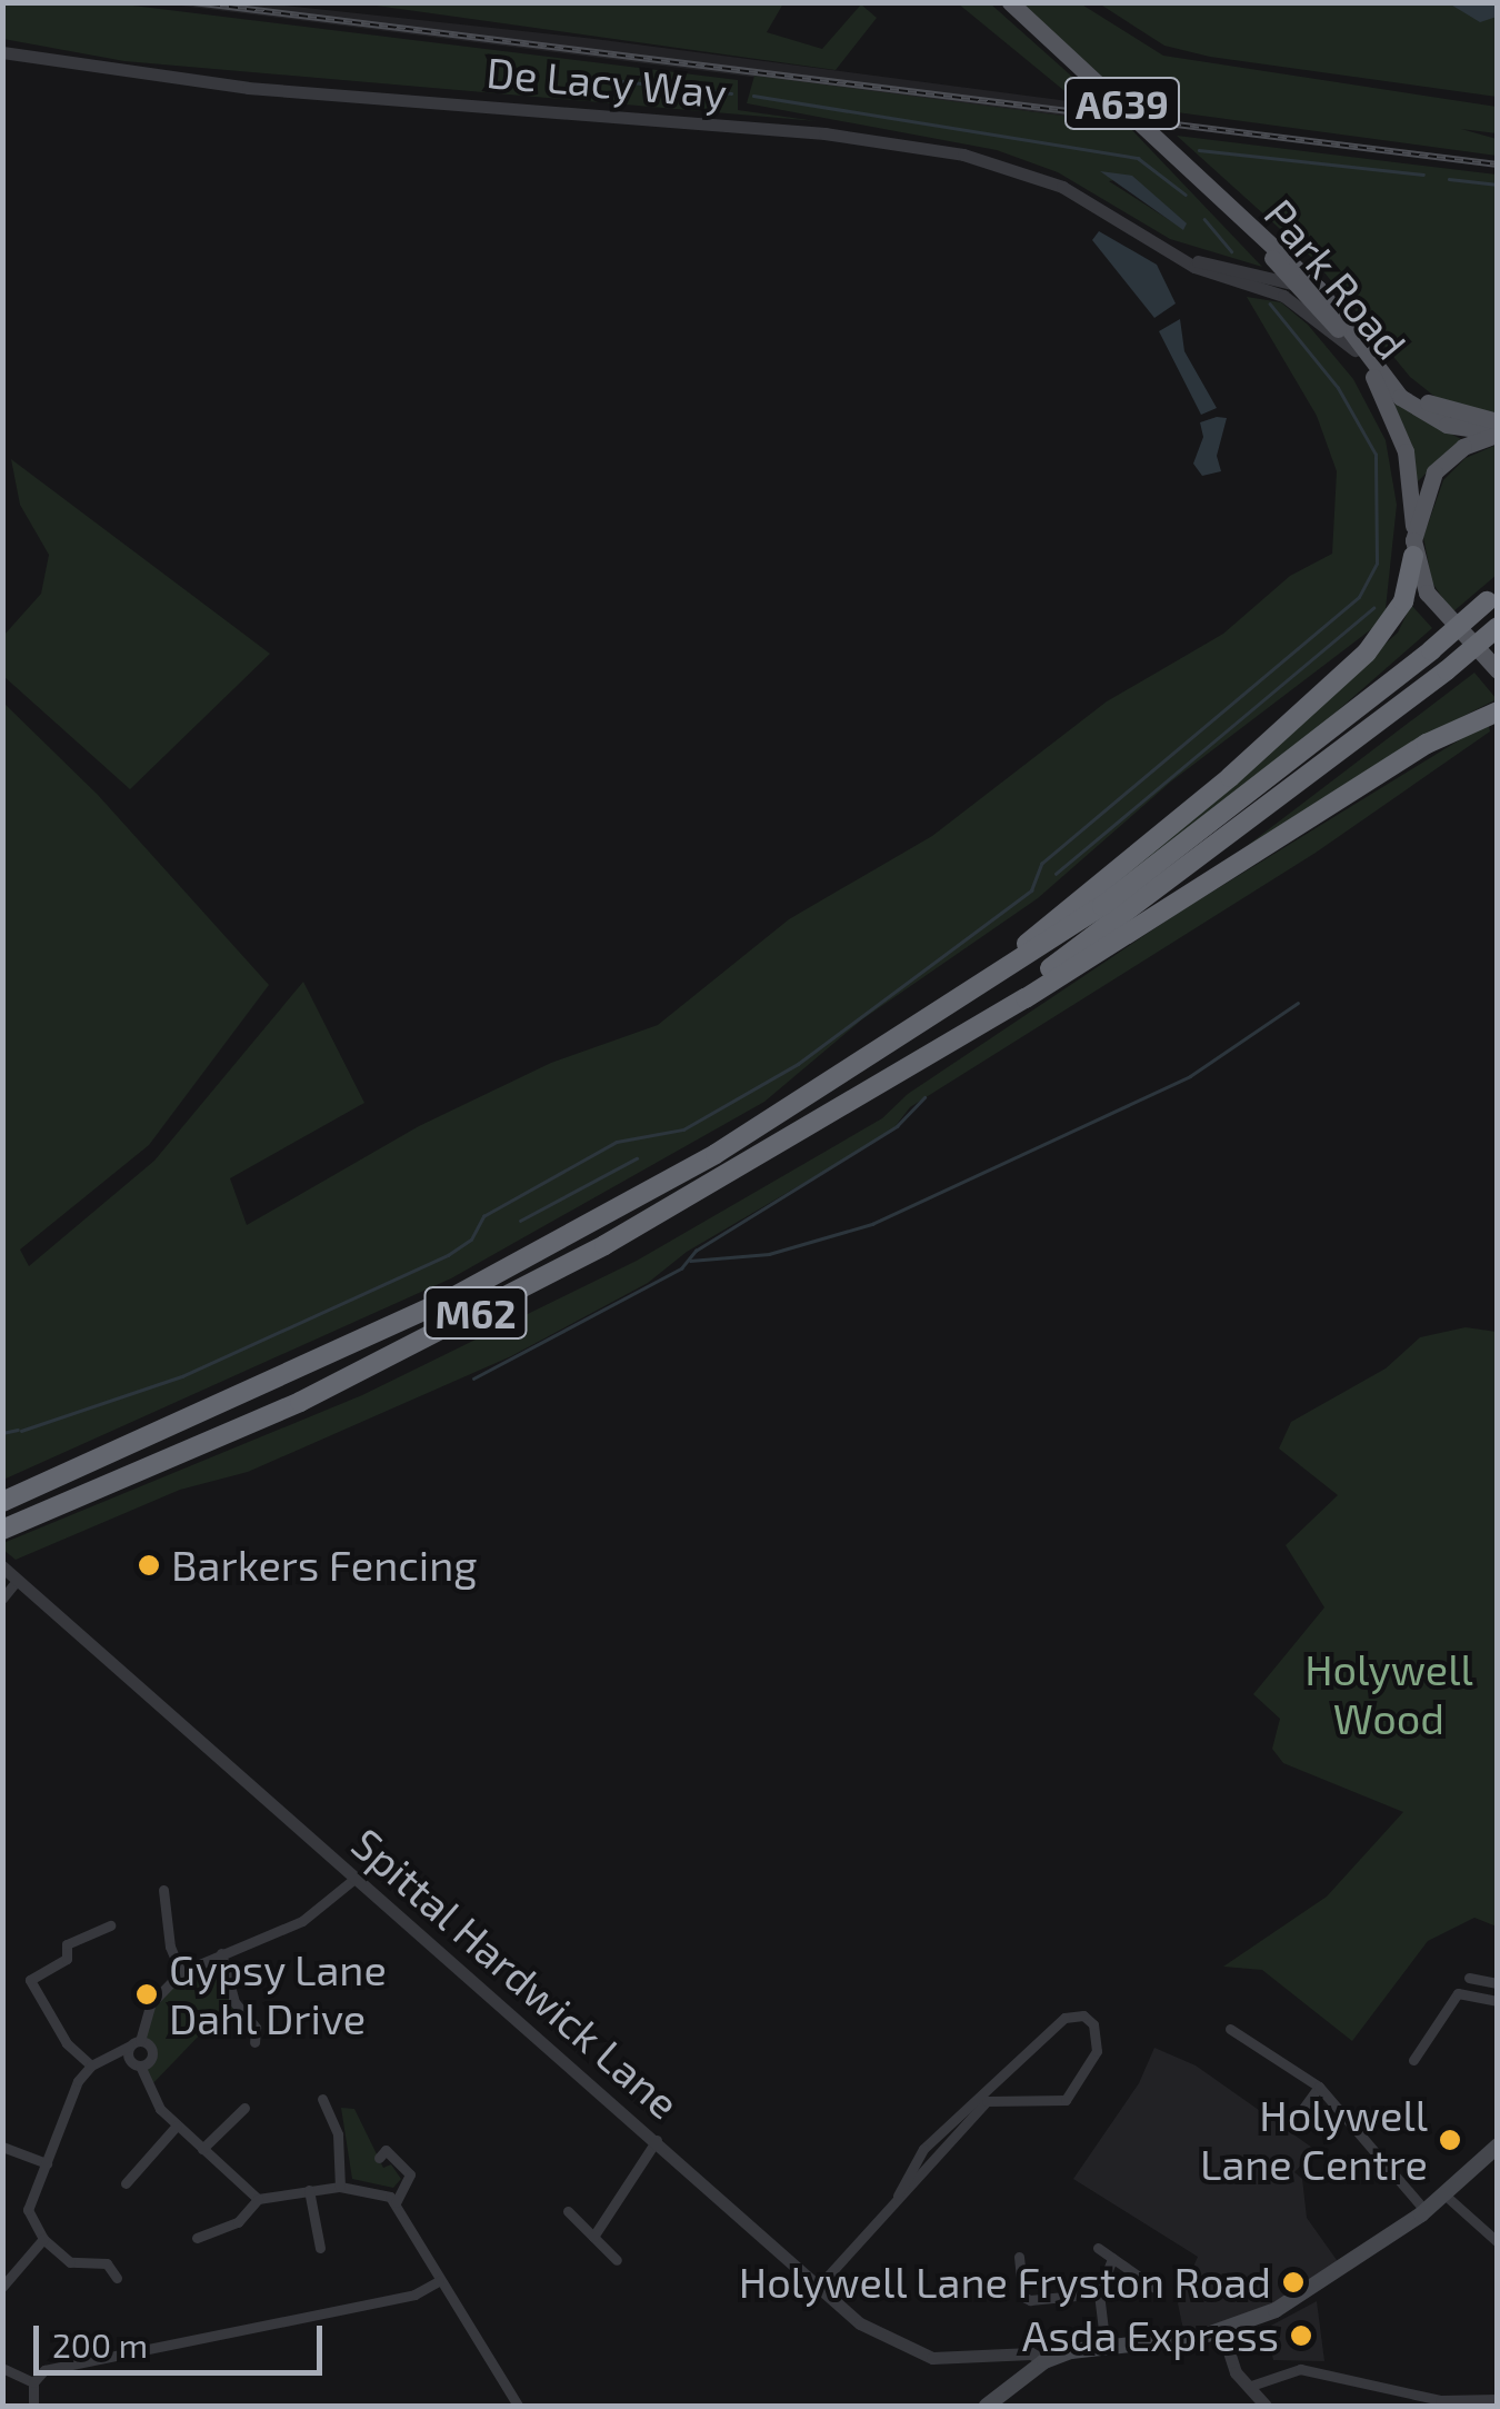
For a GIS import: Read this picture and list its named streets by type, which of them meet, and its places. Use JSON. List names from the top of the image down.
{
  "streets": {
    "highway": ["M62"],
    "main road": ["A639", "Park Road"],
    "street": ["De Lacy Way", "Spittal Hardwick Lane"]
  },
  "crossings": [
    ["De Lacy Way", "Park Road"]
  ],
  "parks": ["Holywell Wood"],
  "places": [
    "Barkers Fencing",
    "Gypsy Lane Dahl Drive",
    "Holywell Lane Centre",
    "Holywell Lane Fryston Road",
    "Asda Express"
  ],
  "scale_bar": "200 m"
}
